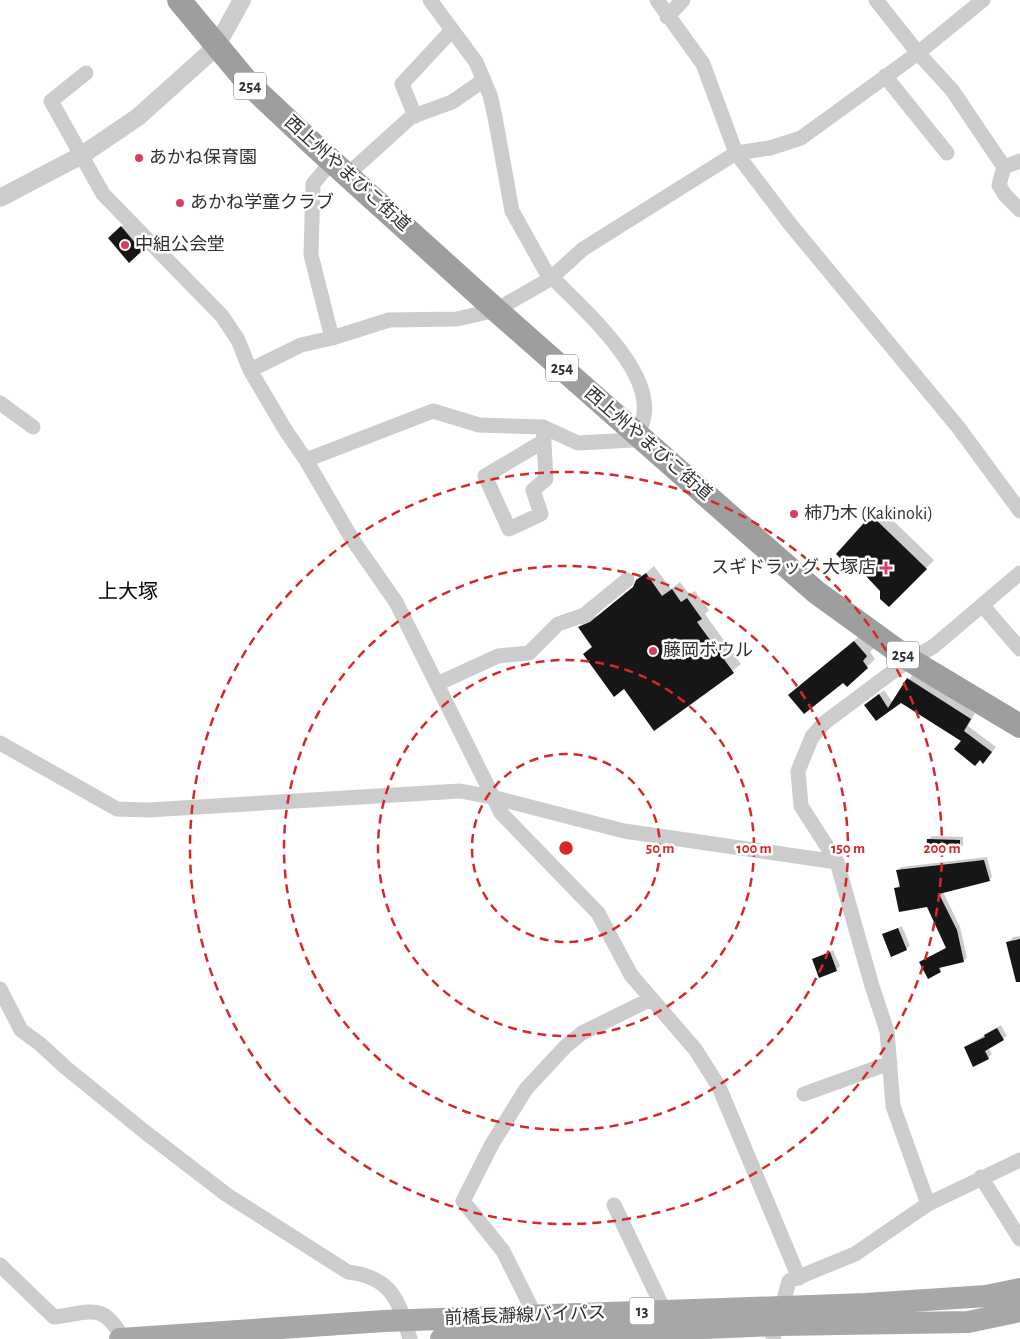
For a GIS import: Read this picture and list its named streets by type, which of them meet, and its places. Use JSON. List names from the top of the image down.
{
  "streets": {
    "highway": ["254", "西上州やまびこ街道"],
    "main road": ["13", "前橋長瀞線バイパス"]
  },
  "districts": ["上大塚"],
  "places": {
    "other": [
      "あかね保育園",
      "あかね学童クラブ",
      "中組公会堂",
      "柿乃木 (Kakinoki)",
      "藤岡ボウル"
    ],
    "health": ["スギドラッグ 大塚店"]
  },
  "rings": [
    "50 m",
    "100 m",
    "150 m",
    "200 m"
  ]
}
